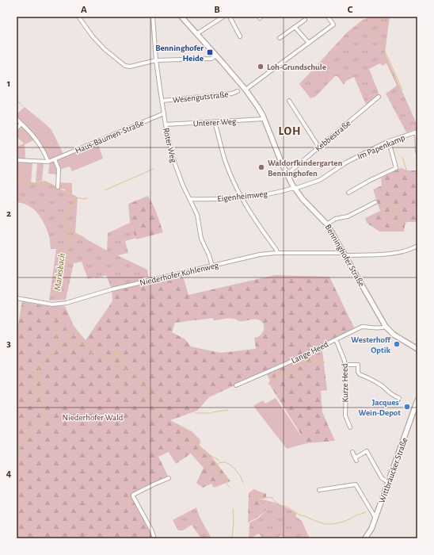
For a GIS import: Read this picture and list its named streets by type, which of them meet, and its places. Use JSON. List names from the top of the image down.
{
  "streets": {
    "main road": ["Benninghofer Straße", "Wittbräucker Straße"],
    "street": [
      "Wesengutstraße",
      "Unterer Weg",
      "Kebbestraße",
      "Haus-Bäumen-Straße",
      "Roter Weg",
      "Im Papenkamp",
      "Eigenheimweg",
      "Niederhofer Kohlenweg",
      "Lange Heed",
      "Kurze Heed"
    ]
  },
  "crossings": [
    ["Wesengutstraße", "Roter Weg"],
    ["Unterer Weg", "Roter Weg"],
    ["Unterer Weg", "Benninghofer Straße"],
    ["Kebbestraße", "Benninghofer Straße"],
    ["Haus-Bäumen-Straße", "Roter Weg"],
    ["Roter Weg", "Eigenheimweg"],
    ["Roter Weg", "Niederhofer Kohlenweg"],
    ["Im Papenkamp", "Eigenheimweg"],
    ["Im Papenkamp", "Benninghofer Straße"],
    ["Eigenheimweg", "Benninghofer Straße"],
    ["Benninghofer Straße", "Niederhofer Kohlenweg"],
    ["Benninghofer Straße", "Lange Heed"],
    ["Lange Heed", "Kurze Heed"]
  ],
  "districts": ["LOH"],
  "water": ["Marksbach"],
  "parks": ["Niederhofer Wald"],
  "places": {
    "transit": ["Benninghofer Heide"],
    "other": [
      "Loh-Grundschule",
      "Waldorfkindergarten Benninghofen",
      "Westerhoff Optik",
      "Jacques’ Wein-Depot"
    ]
  },
  "grid": {
    "columns": ["A", "B", "C"],
    "rows": [
      "1",
      "2",
      "3",
      "4"
    ]
  }
}
